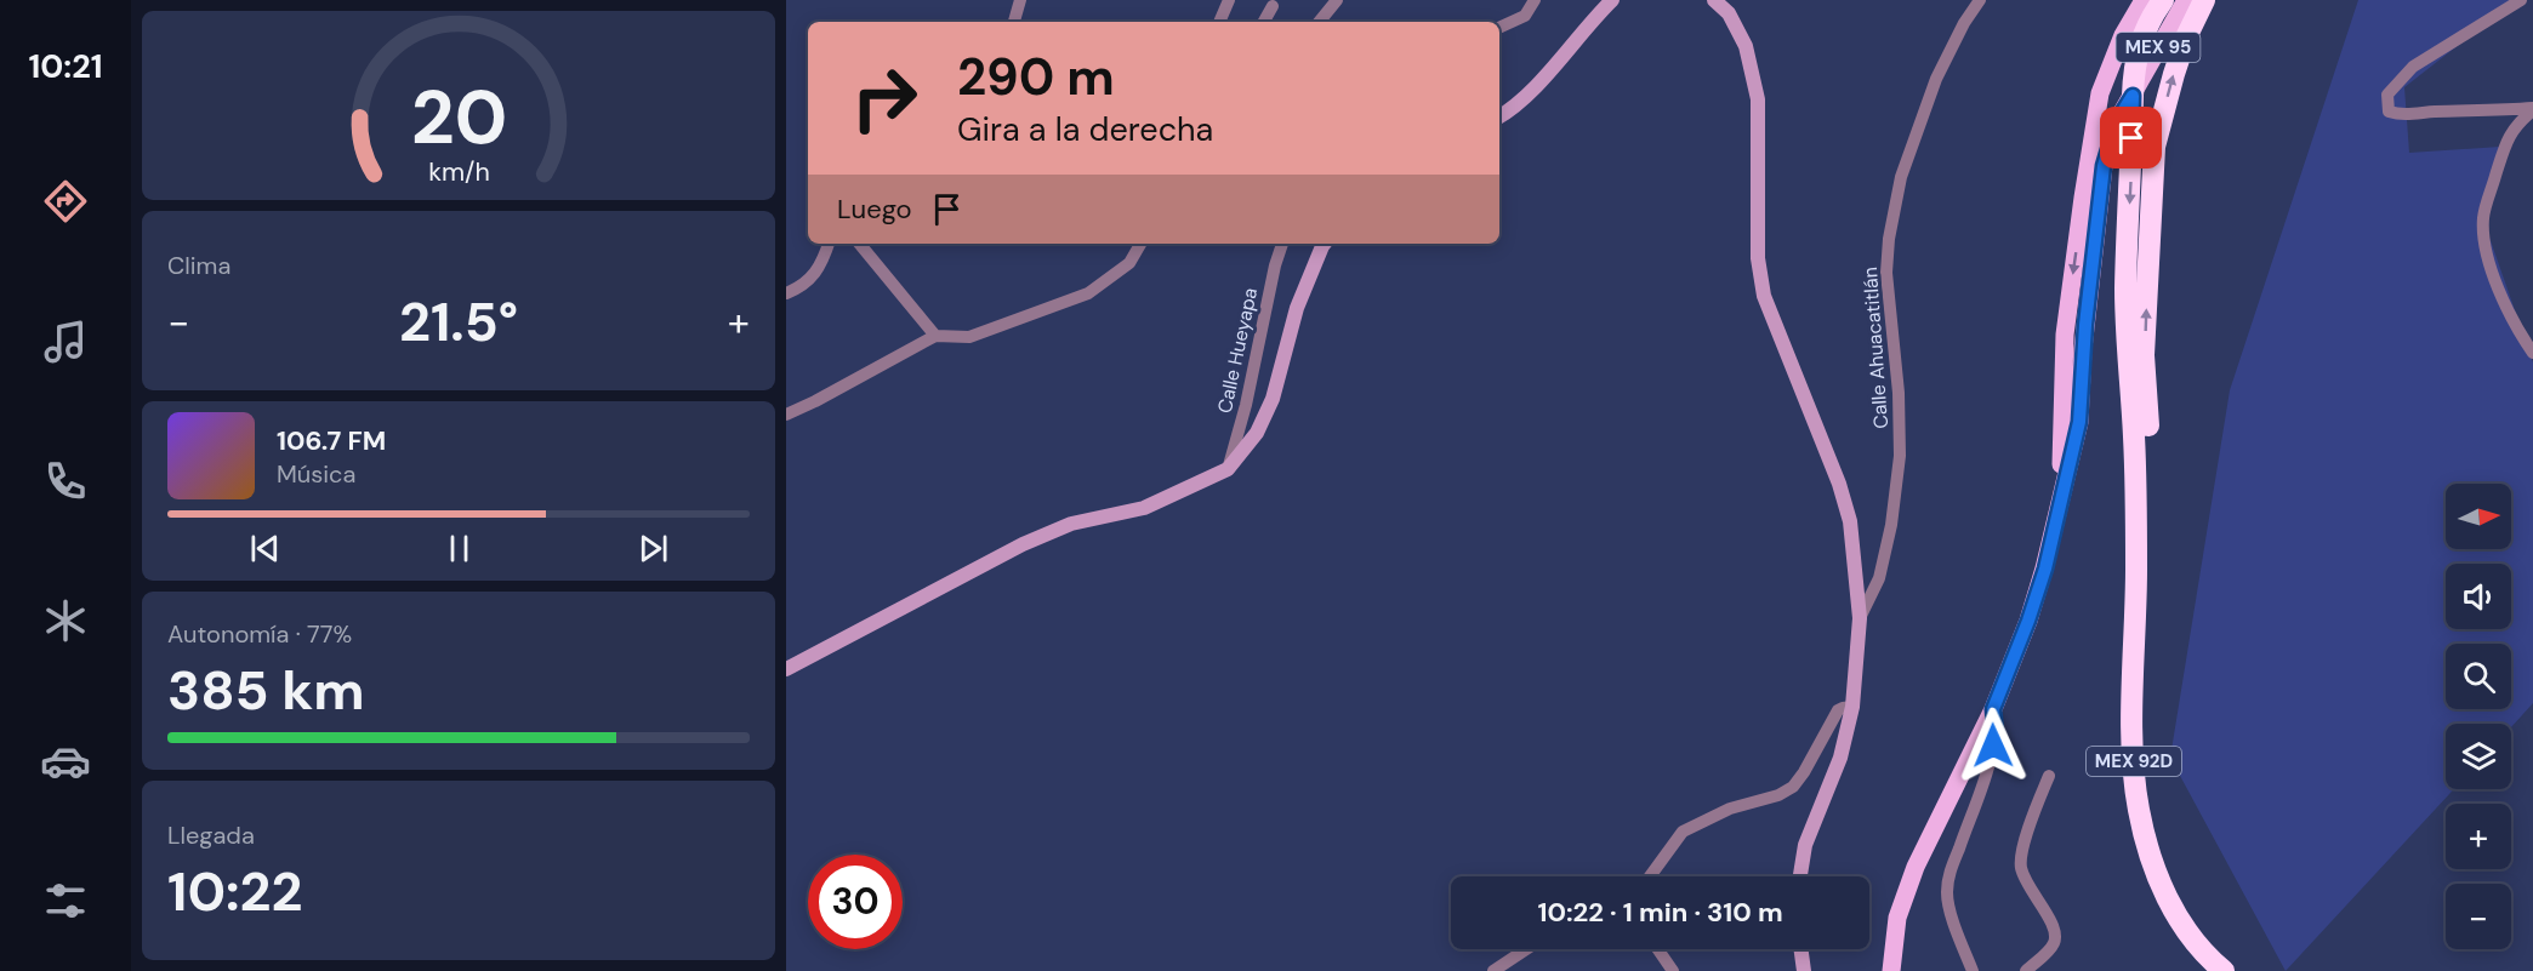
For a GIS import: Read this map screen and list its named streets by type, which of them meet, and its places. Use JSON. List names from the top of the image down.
{
  "streets": {
    "highway": ["MEX 92D"],
    "main road": ["MEX 95"],
    "street": ["Calle Ahuacatitlán", "Calle Hueyapa"]
  },
  "crossings": [
    ["MEX 95", "MEX 92D"]
  ],
  "north": "right",
  "page": {
    "tabs": "10:21",
    "turn": ["290 m", "Gira a la derecha"],
    "then": "Luego",
    "tile": [
      "Clima",
      ["Autonomía · 77%", "385 km"],
      ["Llegada", "10:22"]
    ],
    "heat": ["−", "21.5°", "+"],
    "song": ["106.7 FM", "Música"],
    "map_buttons": ["+", "−"],
    "limit": "30",
    "trip": "10:22 · 1 min · 310 m",
    "gauge": ["20", "km/h"]
  }
}
